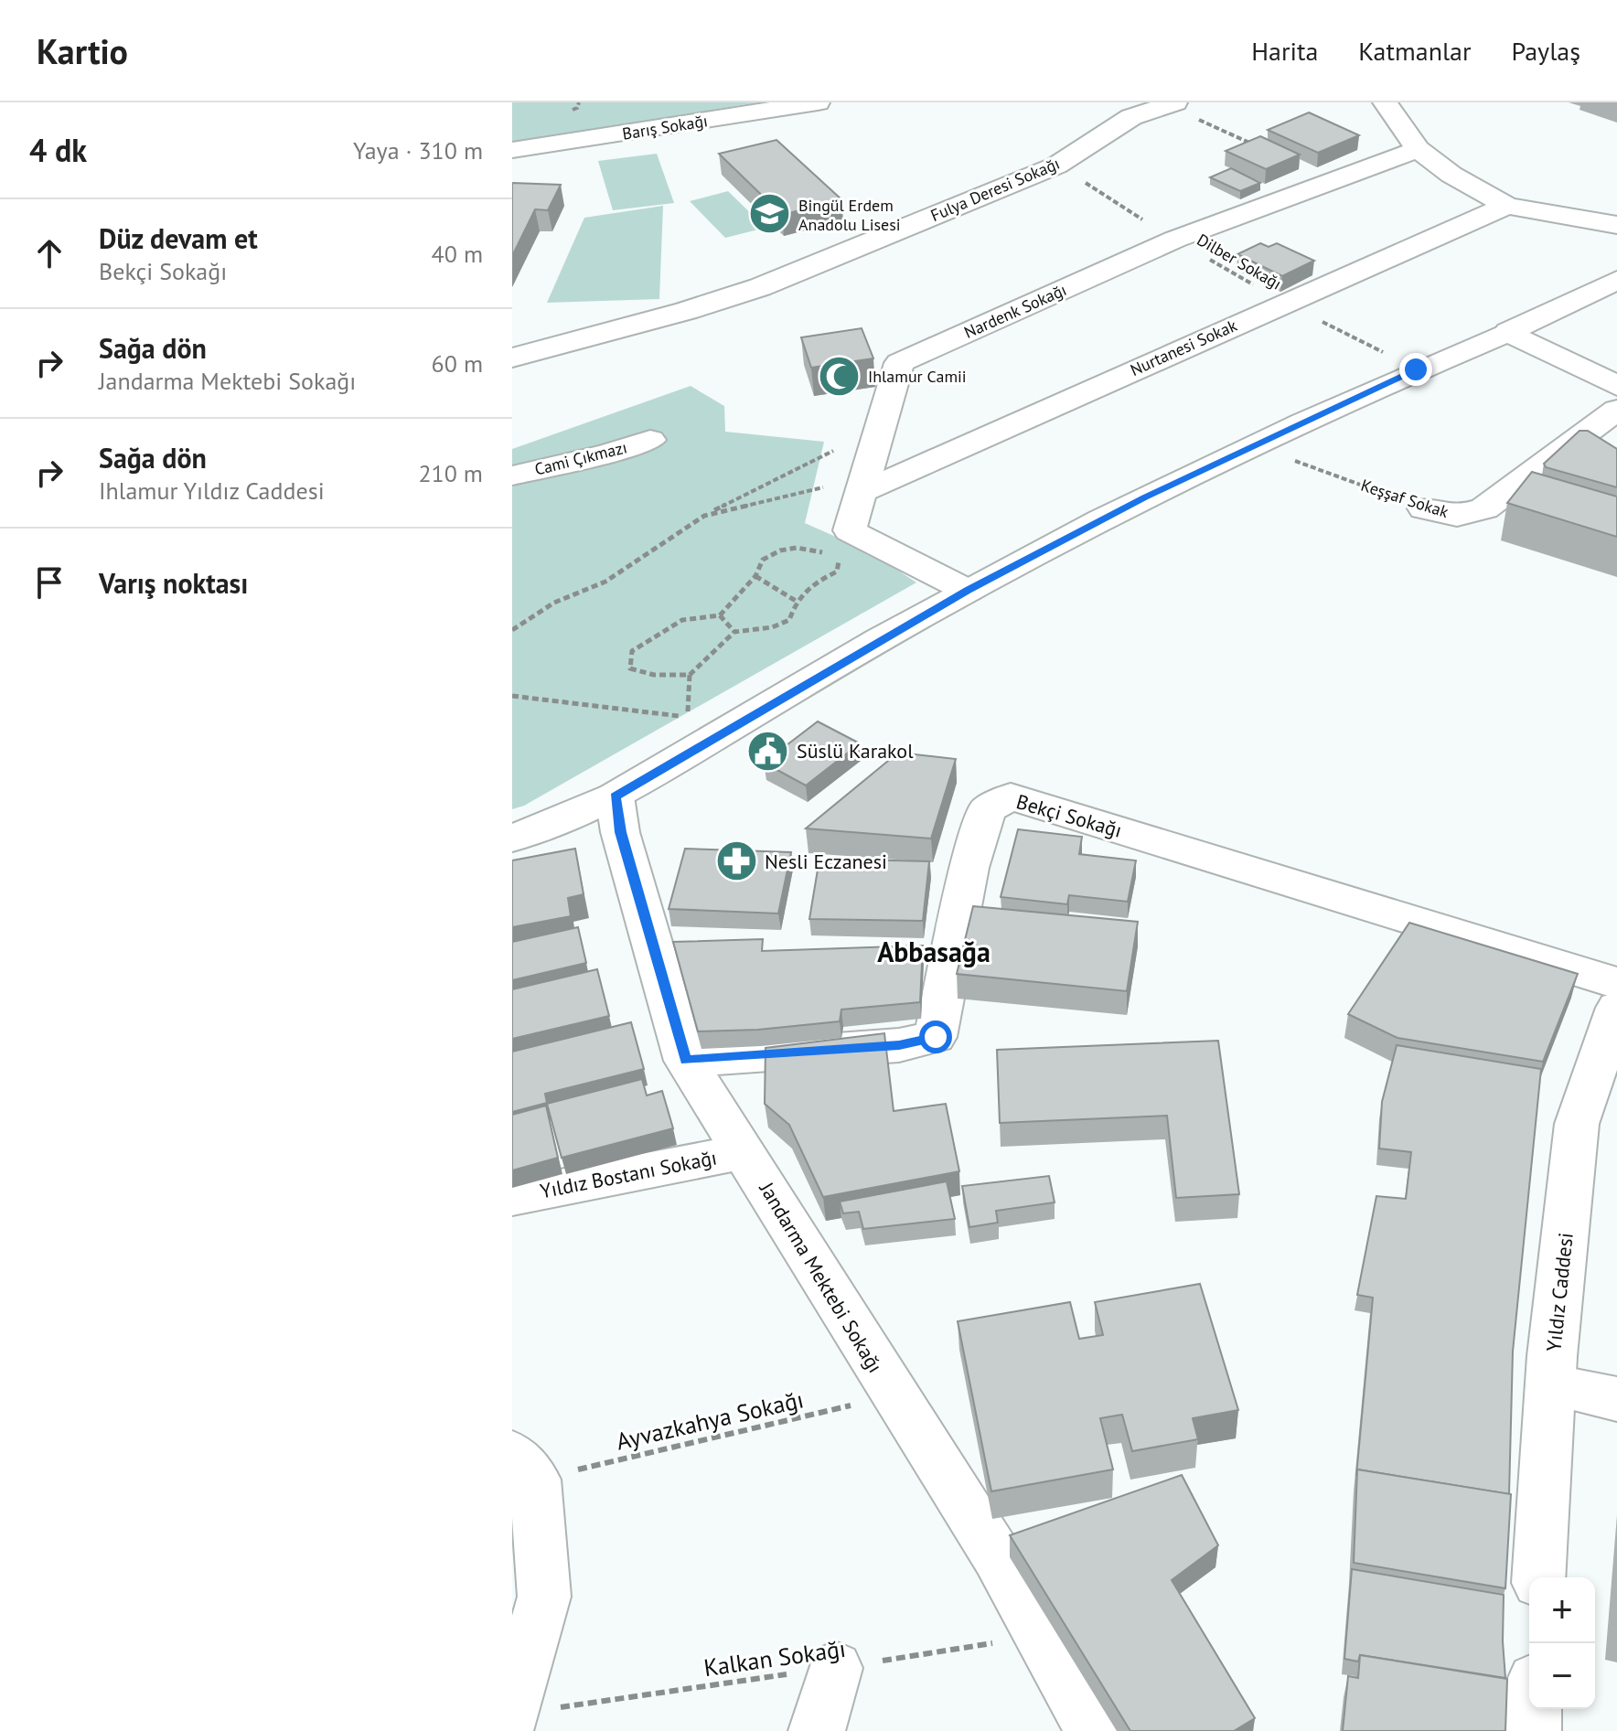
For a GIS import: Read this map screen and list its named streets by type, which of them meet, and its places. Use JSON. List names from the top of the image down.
{
  "streets": {
    "street": [
      "Barış Sokağı",
      "Fulya Deresi Sokağı",
      "Nardenk Sokağı",
      "Nurtanesi Sokak",
      "Cami Çıkmazı",
      "Keşşaf Sokak",
      "Bekçi Sokağı",
      "Yıldız Bostanı Sokağı",
      "Jandarma Mektebi Sokağı",
      "Yıldız Caddesi"
    ],
    "path": ["Dilber Sokağı", "Ayvazkahya Sokağı", "Kalkan Sokağı"]
  },
  "crossings": [
    ["Fulya Deresi Sokağı", "Dilber Sokağı"],
    ["Dilber Sokağı", "Nardenk Sokağı"],
    ["Dilber Sokağı", "Nurtanesi Sokak"],
    ["Nardenk Sokağı", "Nurtanesi Sokak"],
    ["Bekçi Sokağı", "Jandarma Mektebi Sokağı"],
    ["Yıldız Bostanı Sokağı", "Jandarma Mektebi Sokağı"],
    ["Jandarma Mektebi Sokağı", "Ayvazkahya Sokağı"],
    ["Jandarma Mektebi Sokağı", "Kalkan Sokağı"]
  ],
  "districts": ["Abbasağa"],
  "places": {
    "school or university": ["Bingül Erdem Anadolu Lisesi"],
    "mosque": ["Ihlamur Camii"],
    "public building": ["Süslü Karakol"],
    "pharmacy": ["Nesli Eczanesi"]
  },
  "page": {
    "header": "Kartio",
    "nav": ["Harita", "Katmanlar", "Paylaş"],
    "heading": ["4 dk", "Yaya · 310 m"],
    "list": [
      ["Düz devam et", "Bekçi Sokağı", "40 m"],
      ["Sağa dön", "Jandarma Mektebi Sokağı", "60 m"],
      ["Sağa dön", "Ihlamur Yıldız Caddesi", "210 m"],
      "Varış noktası"
    ],
    "map_buttons": ["+", "−"]
  }
}
